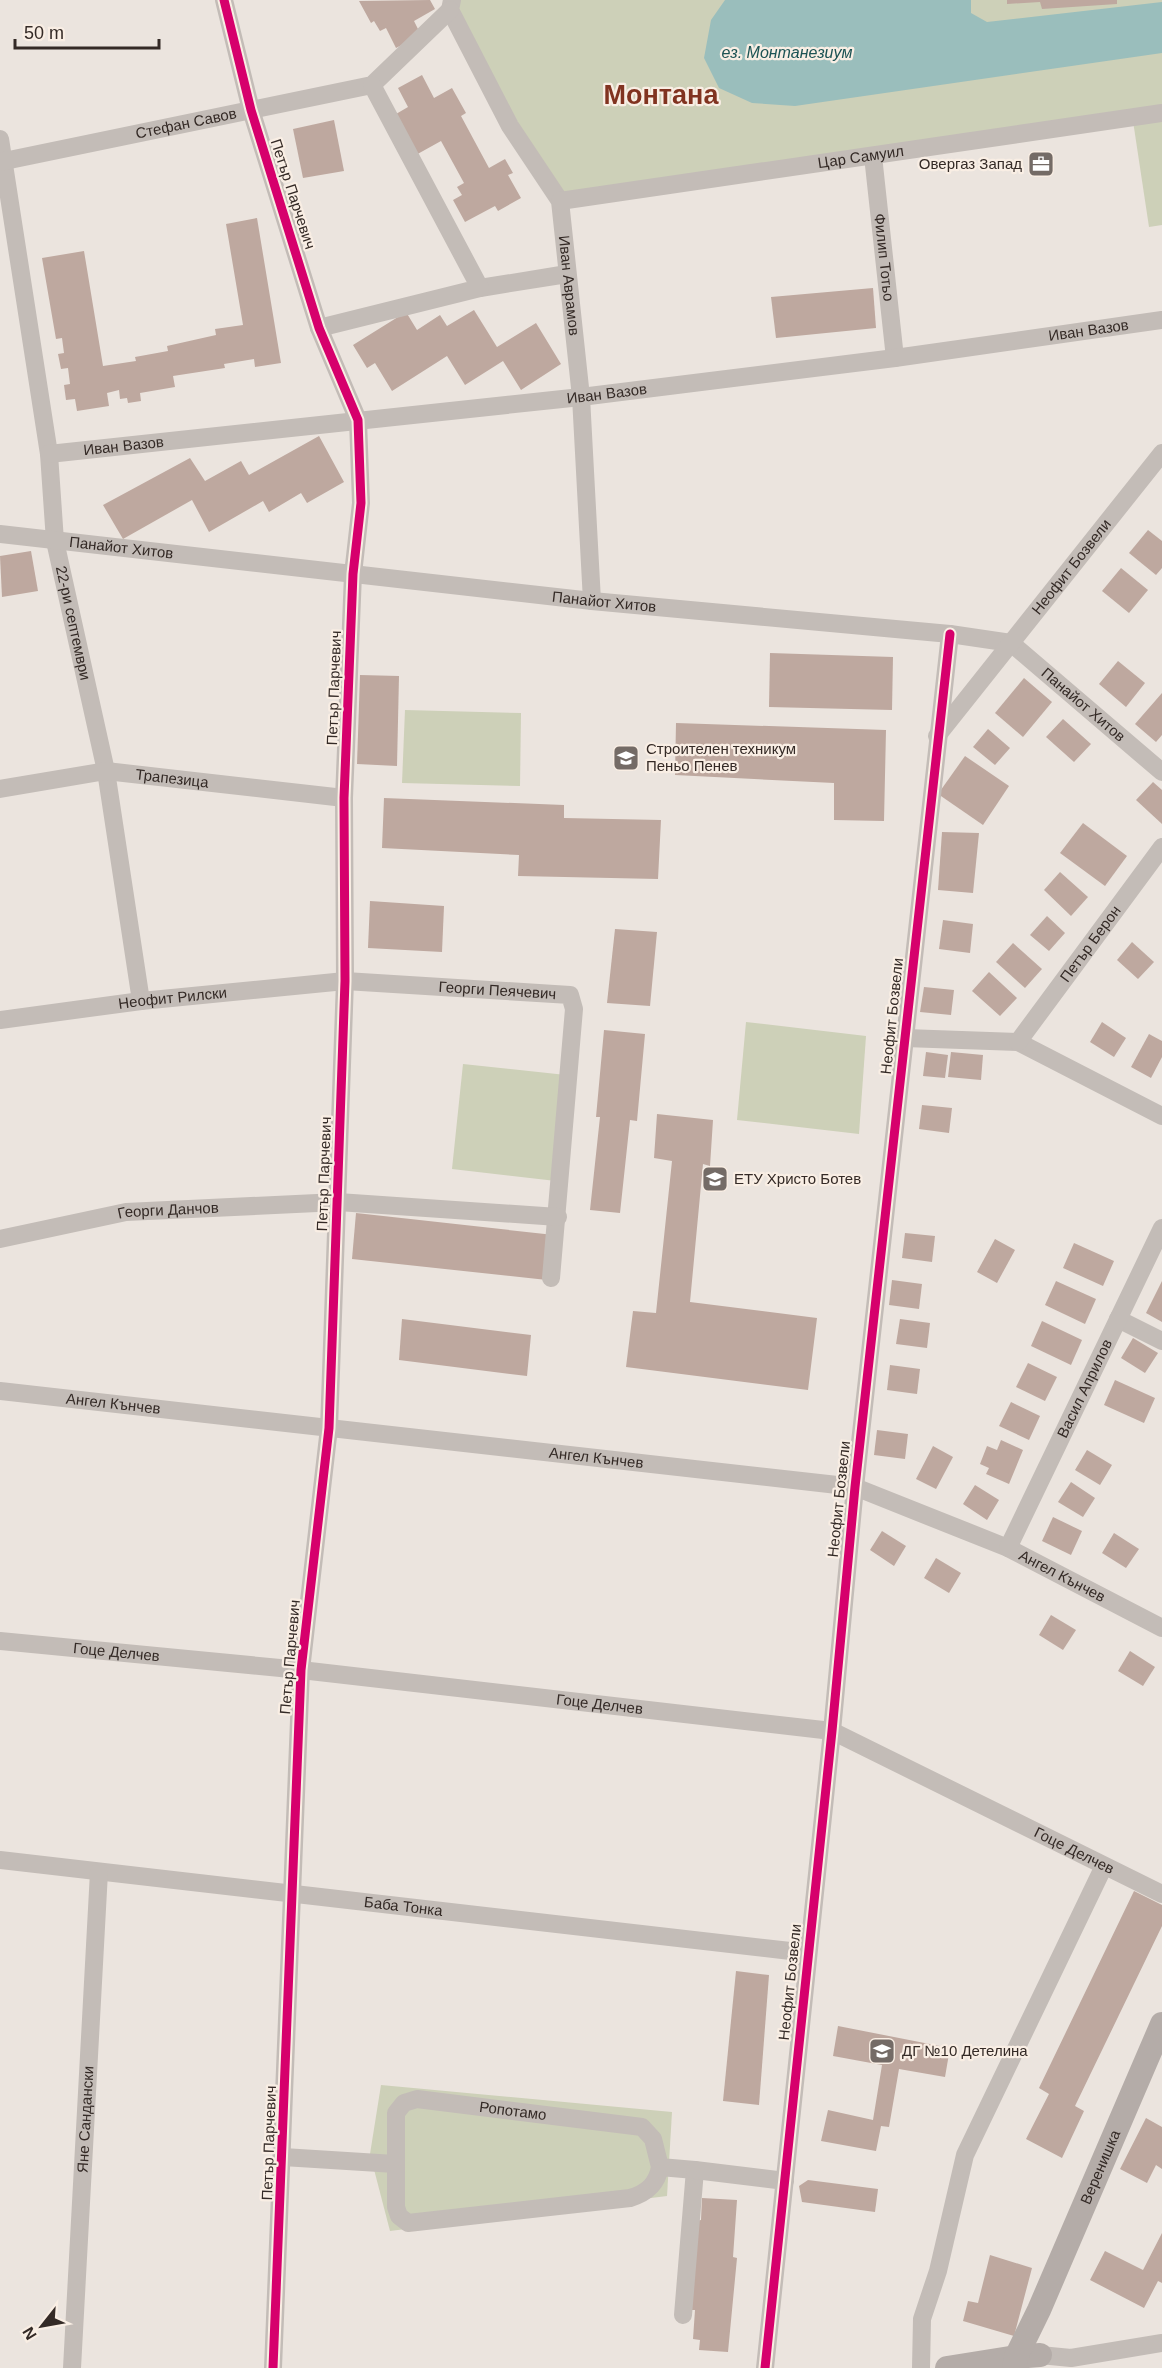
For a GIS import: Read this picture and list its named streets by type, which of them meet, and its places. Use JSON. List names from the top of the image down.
{
  "streets": {
    "main road": ["Веренишка"],
    "street": [
      "Стефан Савов",
      "Цар Самуил",
      "Петър Парчевич",
      "Филип Тотьо",
      "Иван Аврамов",
      "Иван Вазов",
      "Панайот Хитов",
      "Неофит Бозвели",
      "22-ри септември",
      "Трапезица",
      "Петър Берон",
      "Георги Пеячевич",
      "Неофит Рилски",
      "Георги Данчов",
      "Васил Априлов",
      "Ангел Кънчев",
      "Гоце Делчев",
      "Баба Тонка",
      "Ропотамо",
      "Яне Сандански"
    ]
  },
  "crossings": [
    ["Стефан Савов", "Петър Парчевич"],
    ["Стефан Савов", "22-ри септември"],
    ["Цар Самуил", "Филип Тотьо"],
    ["Цар Самуил", "Иван Аврамов"],
    ["Петър Парчевич", "Иван Вазов"],
    ["Петър Парчевич", "Панайот Хитов"],
    ["Петър Парчевич", "Трапезица"],
    ["Петър Парчевич", "Георги Пеячевич"],
    ["Петър Парчевич", "Неофит Рилски"],
    ["Петър Парчевич", "Георги Данчов"],
    ["Петър Парчевич", "Ангел Кънчев"],
    ["Петър Парчевич", "Гоце Делчев"],
    ["Петър Парчевич", "Баба Тонка"],
    ["Филип Тотьо", "Иван Вазов"],
    ["Иван Аврамов", "Иван Вазов"],
    ["Иван Аврамов", "Панайот Хитов"],
    ["Иван Вазов", "22-ри септември"],
    ["Панайот Хитов", "Неофит Бозвели"],
    ["Панайот Хитов", "22-ри септември"],
    ["Неофит Бозвели", "Ангел Кънчев"],
    ["Неофит Бозвели", "Гоце Делчев"],
    ["Неофит Бозвели", "Баба Тонка"],
    ["22-ри септември", "Трапезица"],
    ["22-ри септември", "Неофит Рилски"],
    ["Георги Пеячевич", "Неофит Рилски"],
    ["Васил Априлов", "Ангел Кънчев"],
    ["Баба Тонка", "Яне Сандански"]
  ],
  "districts": ["Монтана"],
  "water": ["ез. Монтанезиум"],
  "places": {
    "office": ["Овергаз Запад"],
    "school or university": ["Строителен техникум Пеньо Пенев", "ЕТУ Христо Ботев", "ДГ №10 Детелина"]
  },
  "scale_bar": "50 m",
  "north": "bottom left"
}
